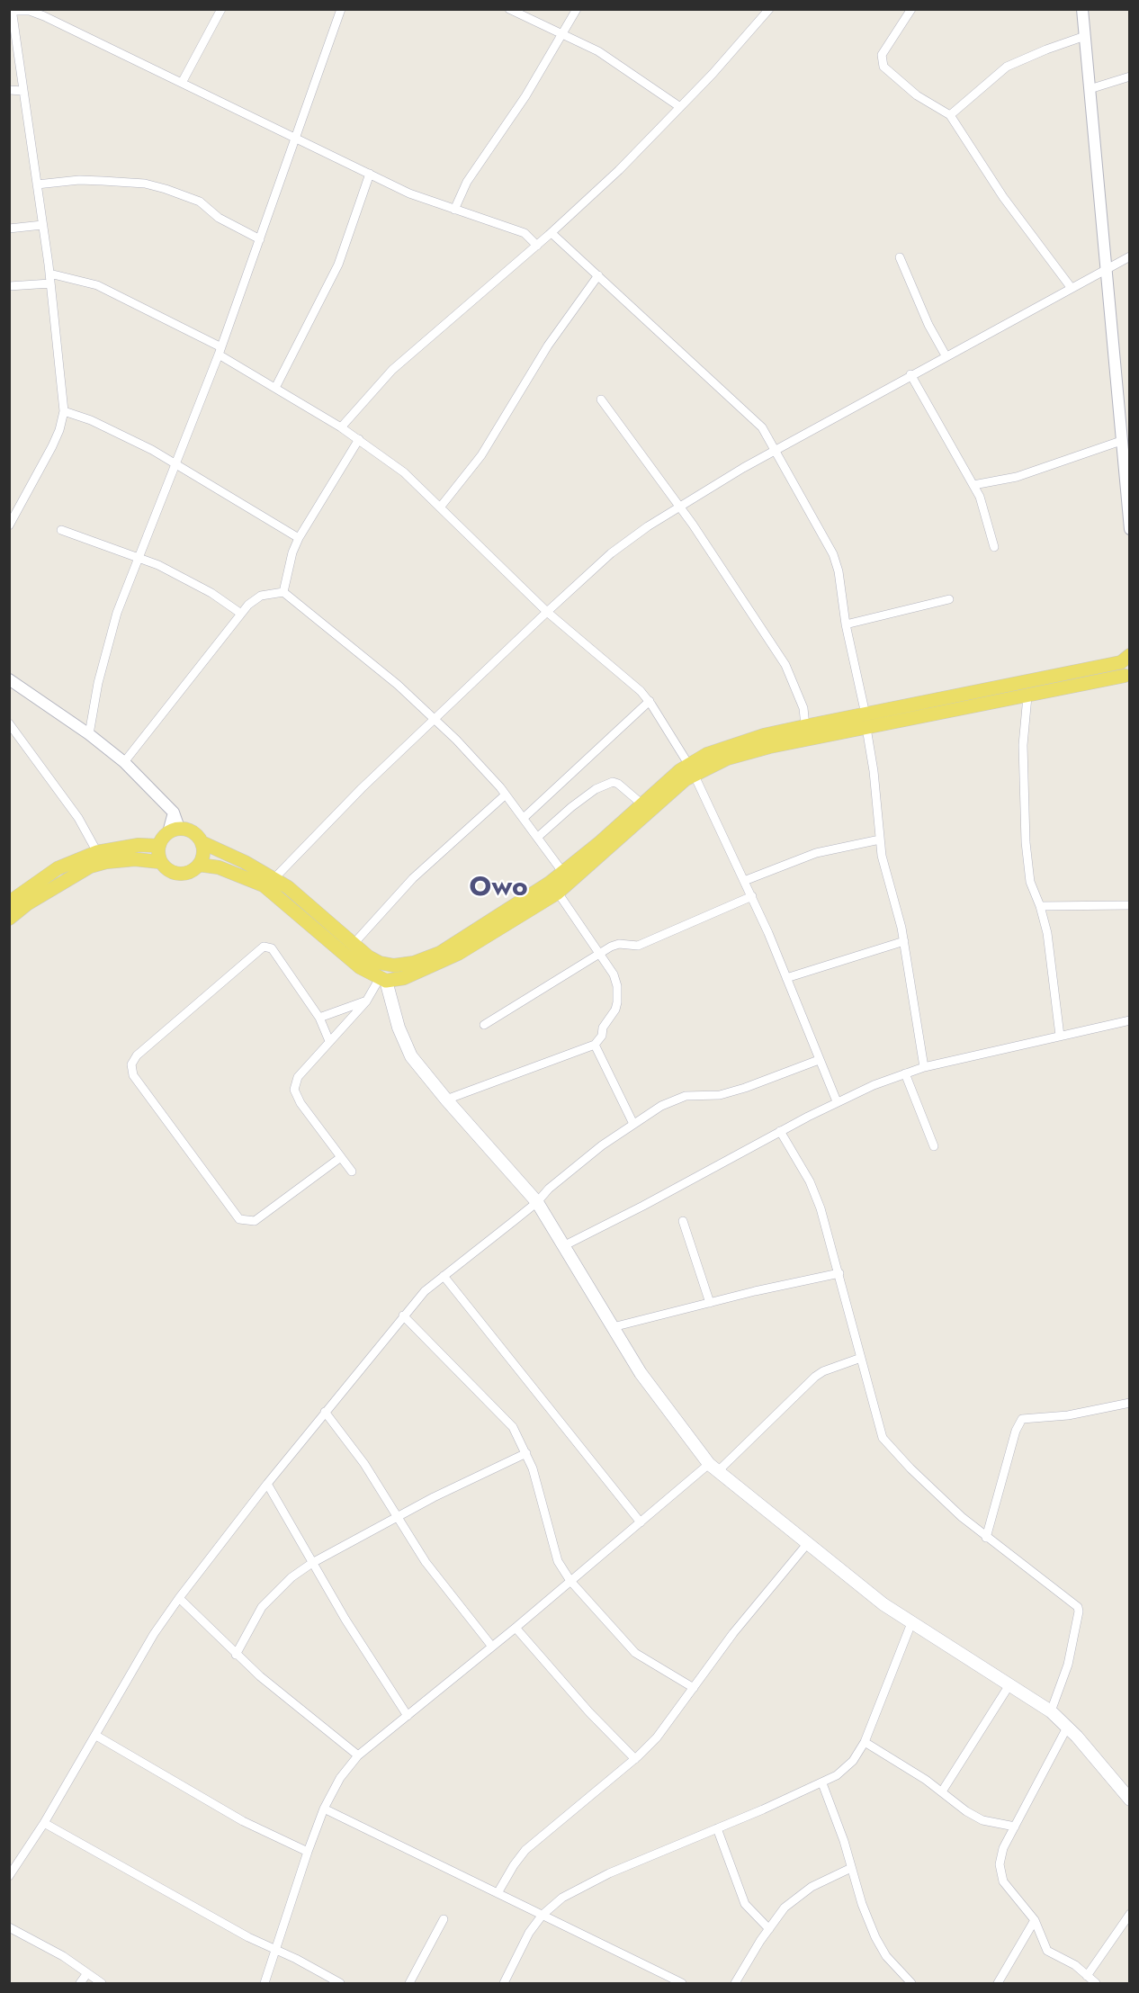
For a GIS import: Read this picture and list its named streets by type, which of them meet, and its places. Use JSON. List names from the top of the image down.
{
  "districts": ["Owo"]
}
